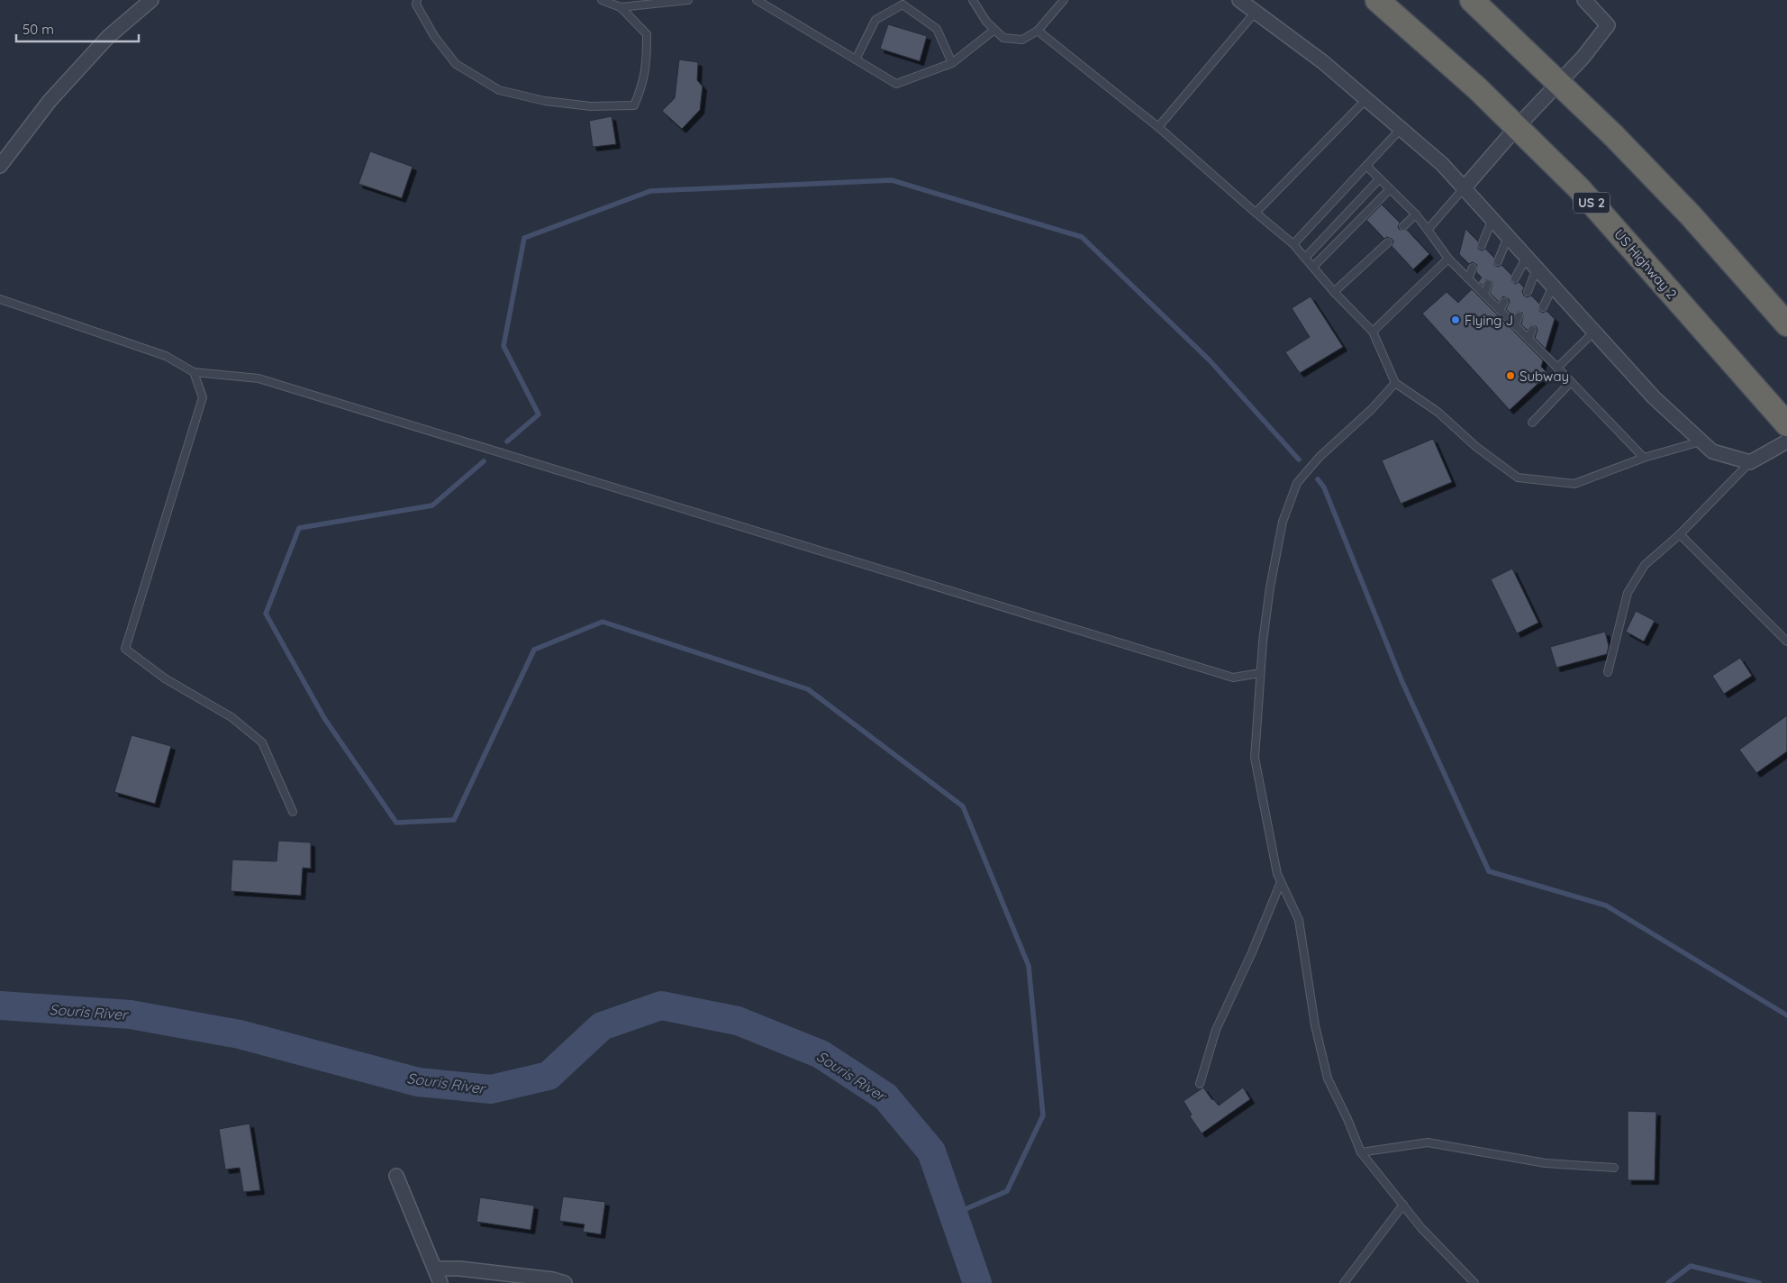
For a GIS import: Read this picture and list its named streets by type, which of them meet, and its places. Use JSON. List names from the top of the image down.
{
  "streets": {
    "highway": ["US 2", "US Highway 2"]
  },
  "water": ["Souris River"],
  "places": ["Flying J", "Subway"],
  "scale_bar": "50 m"
}
